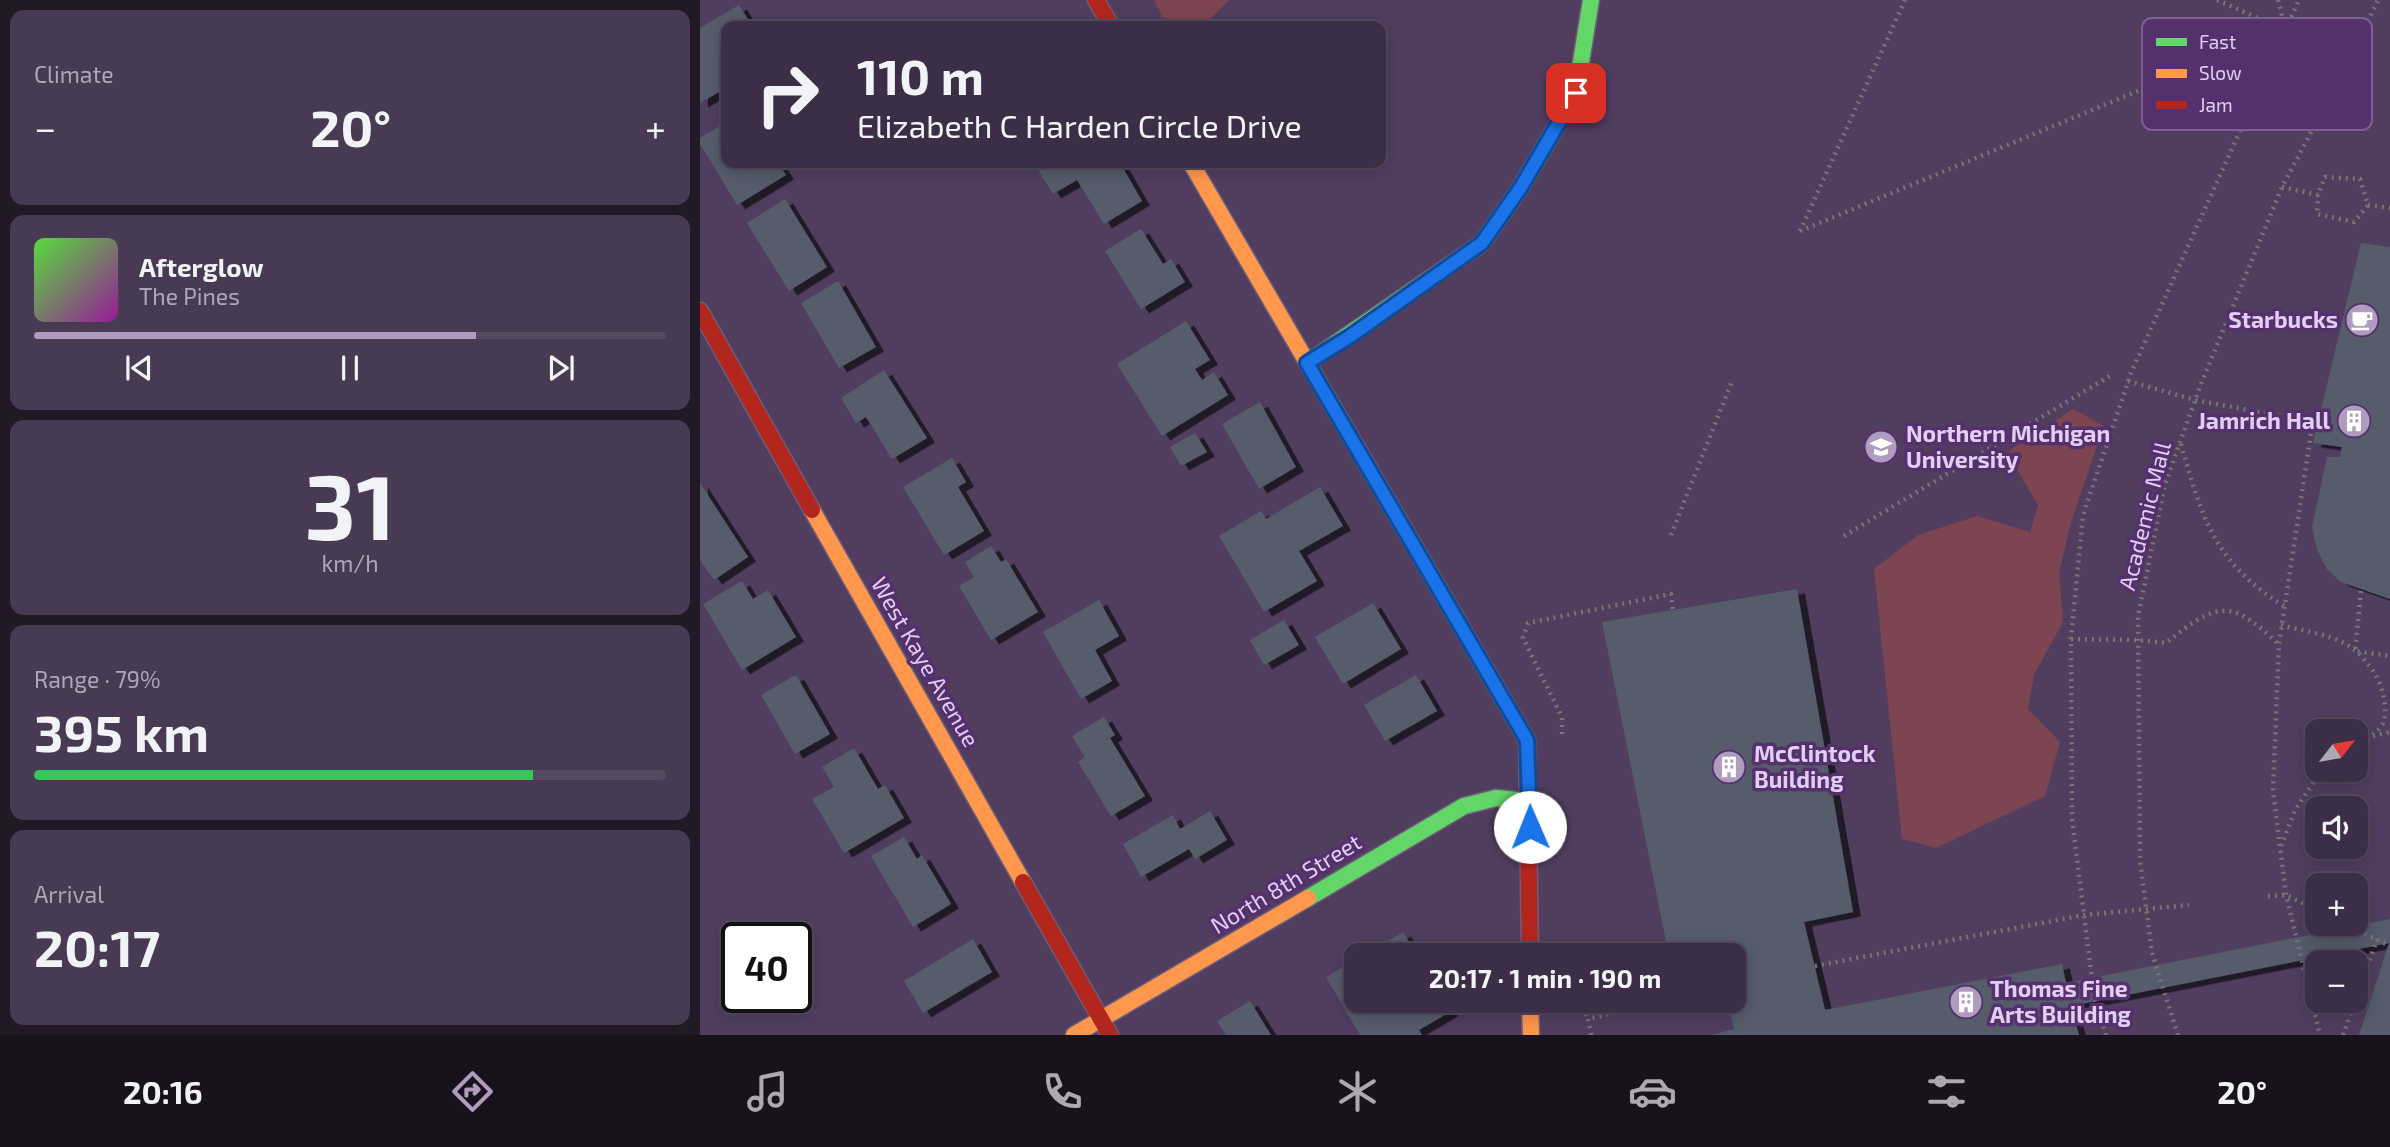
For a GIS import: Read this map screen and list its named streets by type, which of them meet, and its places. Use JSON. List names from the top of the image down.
{
  "streets": {
    "street": ["West Kaye Avenue", "North 8th Street"],
    "path": ["Academic Mall"]
  },
  "crossings": [
    ["West Kaye Avenue", "North 8th Street"]
  ],
  "places": {
    "cafe": ["Starbucks"],
    "building": ["Jamrich Hall", "McClintock Building", "Thomas Fine Arts Building"],
    "school or university": ["Northern Michigan University"]
  },
  "legend": ["Fast", "Slow", "Jam"],
  "north": "top right",
  "page": {
    "tile": [
      "Climate",
      ["31", "km/h"],
      ["Range · 79%", "395 km"],
      ["Arrival", "20:17"]
    ],
    "turn": ["110 m", "Elizabeth C Harden Circle Drive"],
    "heat": ["−", "20°", "+"],
    "song": ["Afterglow", "The Pines"],
    "map_buttons": ["+", "−"],
    "limit": "40",
    "trip": "20:17 · 1 min · 190 m",
    "tabs": ["20:16", "20°"]
  }
}
